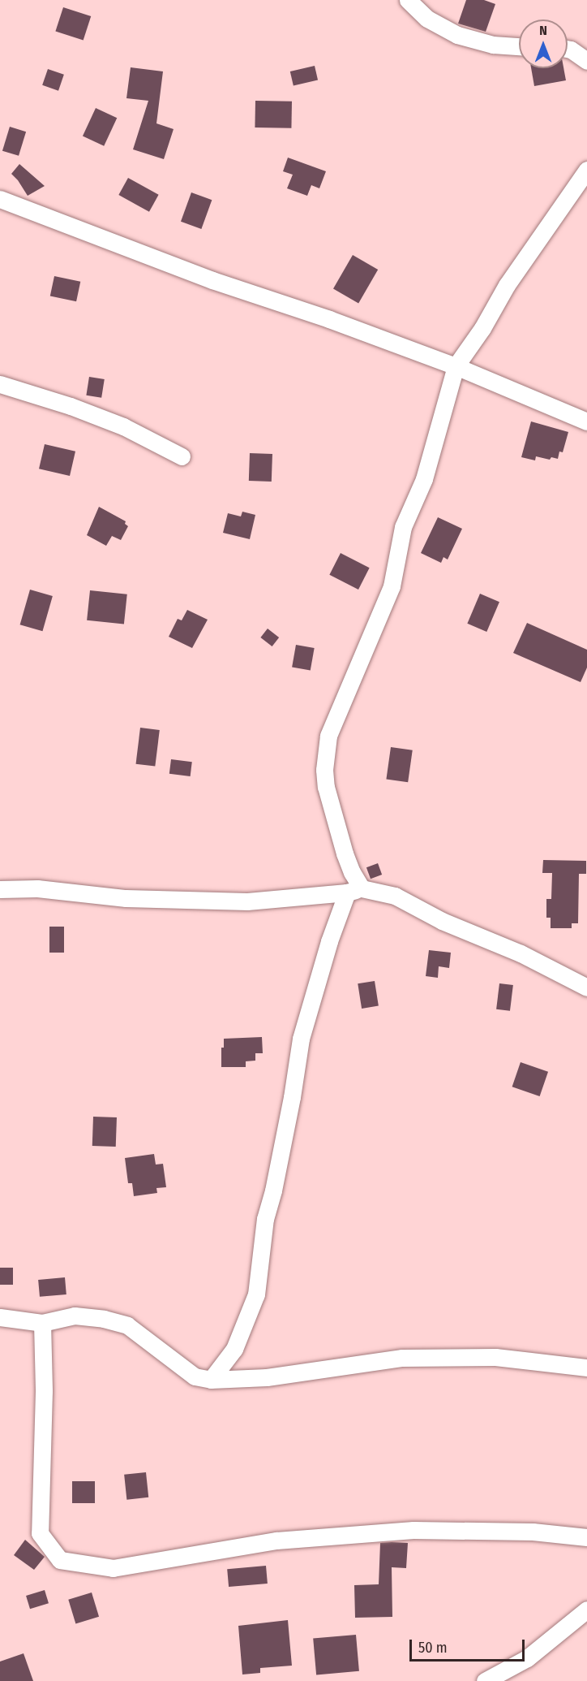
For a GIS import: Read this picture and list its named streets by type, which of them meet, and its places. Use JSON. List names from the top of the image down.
{
  "scale_bar": "50 m",
  "north": "top"
}
